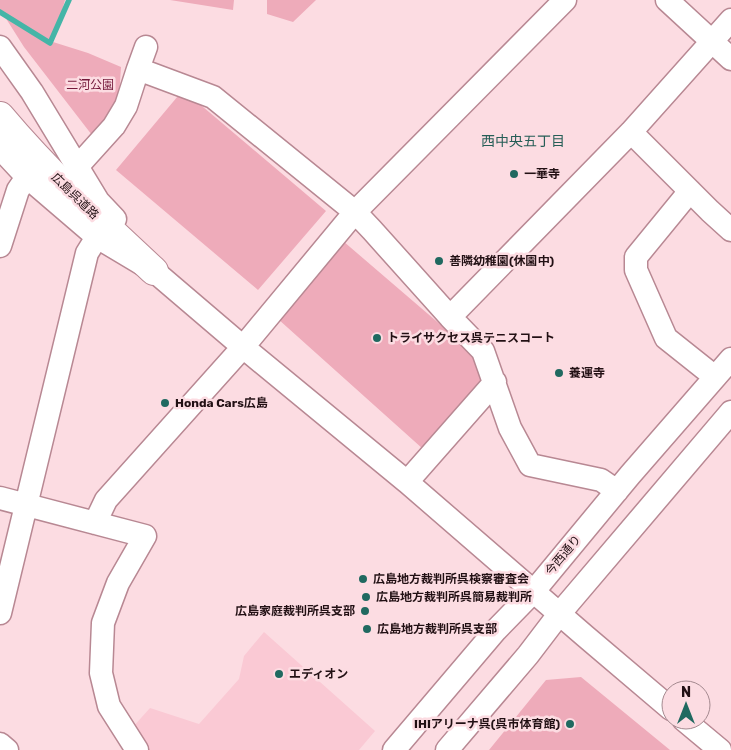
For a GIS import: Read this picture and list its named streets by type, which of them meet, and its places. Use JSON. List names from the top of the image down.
{
  "streets": {
    "highway": ["広島呉道路"],
    "street": ["今西通り"]
  },
  "districts": ["西中央五丁目"],
  "parks": ["二河公園"],
  "places": [
    "一華寺",
    "善隣幼稚園(休園中)",
    "トライサクセス呉テニスコート",
    "養運寺",
    "Honda Cars広島",
    "広島地方裁判所呉検察審査会",
    "広島地方裁判所呉簡易裁判所",
    "広島家庭裁判所呉支部",
    "広島地方裁判所呉支部",
    "エディオン",
    "IHIアリーナ呉(呉市体育館)"
  ],
  "north": "top"
}
